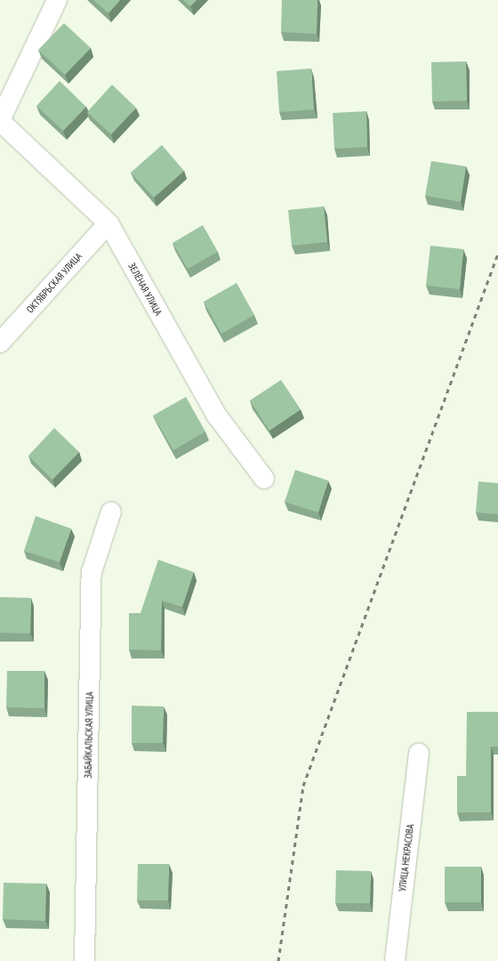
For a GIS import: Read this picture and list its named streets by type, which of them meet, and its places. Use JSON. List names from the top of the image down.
{
  "streets": {
    "street": [
      "ОКТЯБРЬСКАЯ УЛИЦА",
      "ЗЕЛЁНАЯ УЛИЦА",
      "ЗАБАЙКАЛЬСКАЯ УЛИЦА",
      "УЛИЦА НЕКРАСОВА"
    ]
  },
  "crossings": [
    ["ОКТЯБРЬСКАЯ УЛИЦА", "ЗЕЛЁНАЯ УЛИЦА"]
  ]
}
